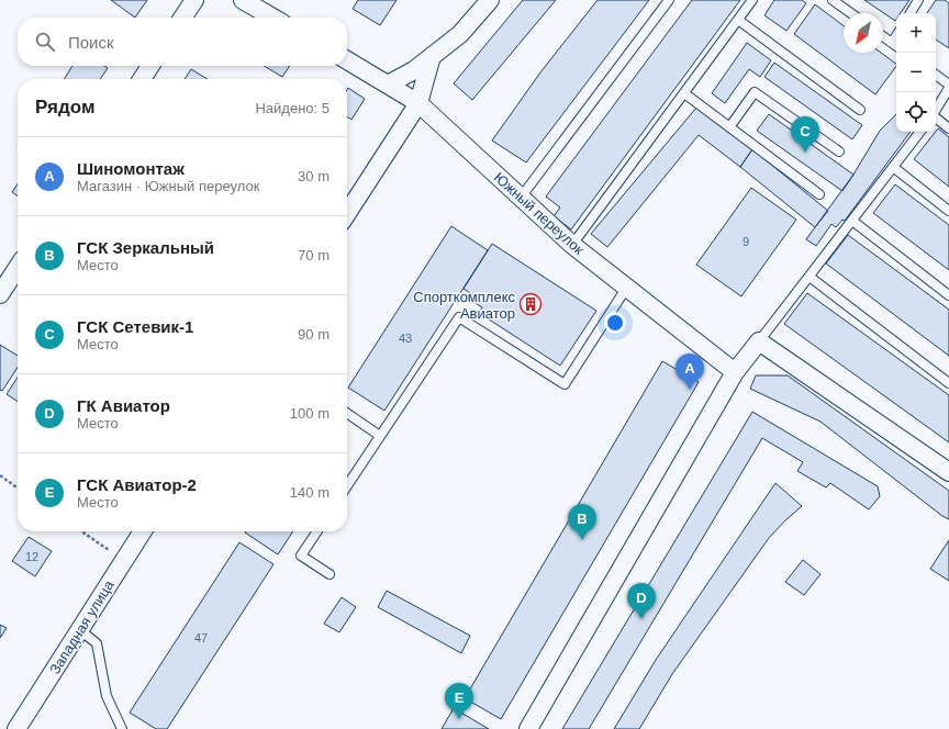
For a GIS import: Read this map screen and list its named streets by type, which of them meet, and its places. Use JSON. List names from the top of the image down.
{
  "streets": {
    "street": ["Южный переулок", "Западная улица"]
  },
  "places": {
    "building": ["Спорткомплекс Авиатор"]
  },
  "house_numbers": [
    "9",
    "43",
    "12",
    "47"
  ],
  "north": "bottom left",
  "page": {
    "map_buttons": ["+", "−"],
    "search": "Поиск",
    "heading": ["Рядом", "Найдено: 5"],
    "pins": [
      "C",
      "A",
      "B",
      "D",
      "E"
    ],
    "list": [
      {
        "mark": "A",
        "name": "Шиномонтаж",
        "note": "Магазин · Южный переулок",
        "value": "30 m"
      },
      {
        "mark": "B",
        "name": "ГСК Зеркальный",
        "note": "Место",
        "value": "70 m"
      },
      {
        "mark": "C",
        "name": "ГСК Сетевик-1",
        "note": "Место",
        "value": "90 m"
      },
      {
        "mark": "D",
        "name": "ГК Авиатор",
        "note": "Место",
        "value": "100 m"
      },
      {
        "mark": "E",
        "name": "ГСК Авиатор-2",
        "note": "Место",
        "value": "140 m"
      }
    ]
  }
}
